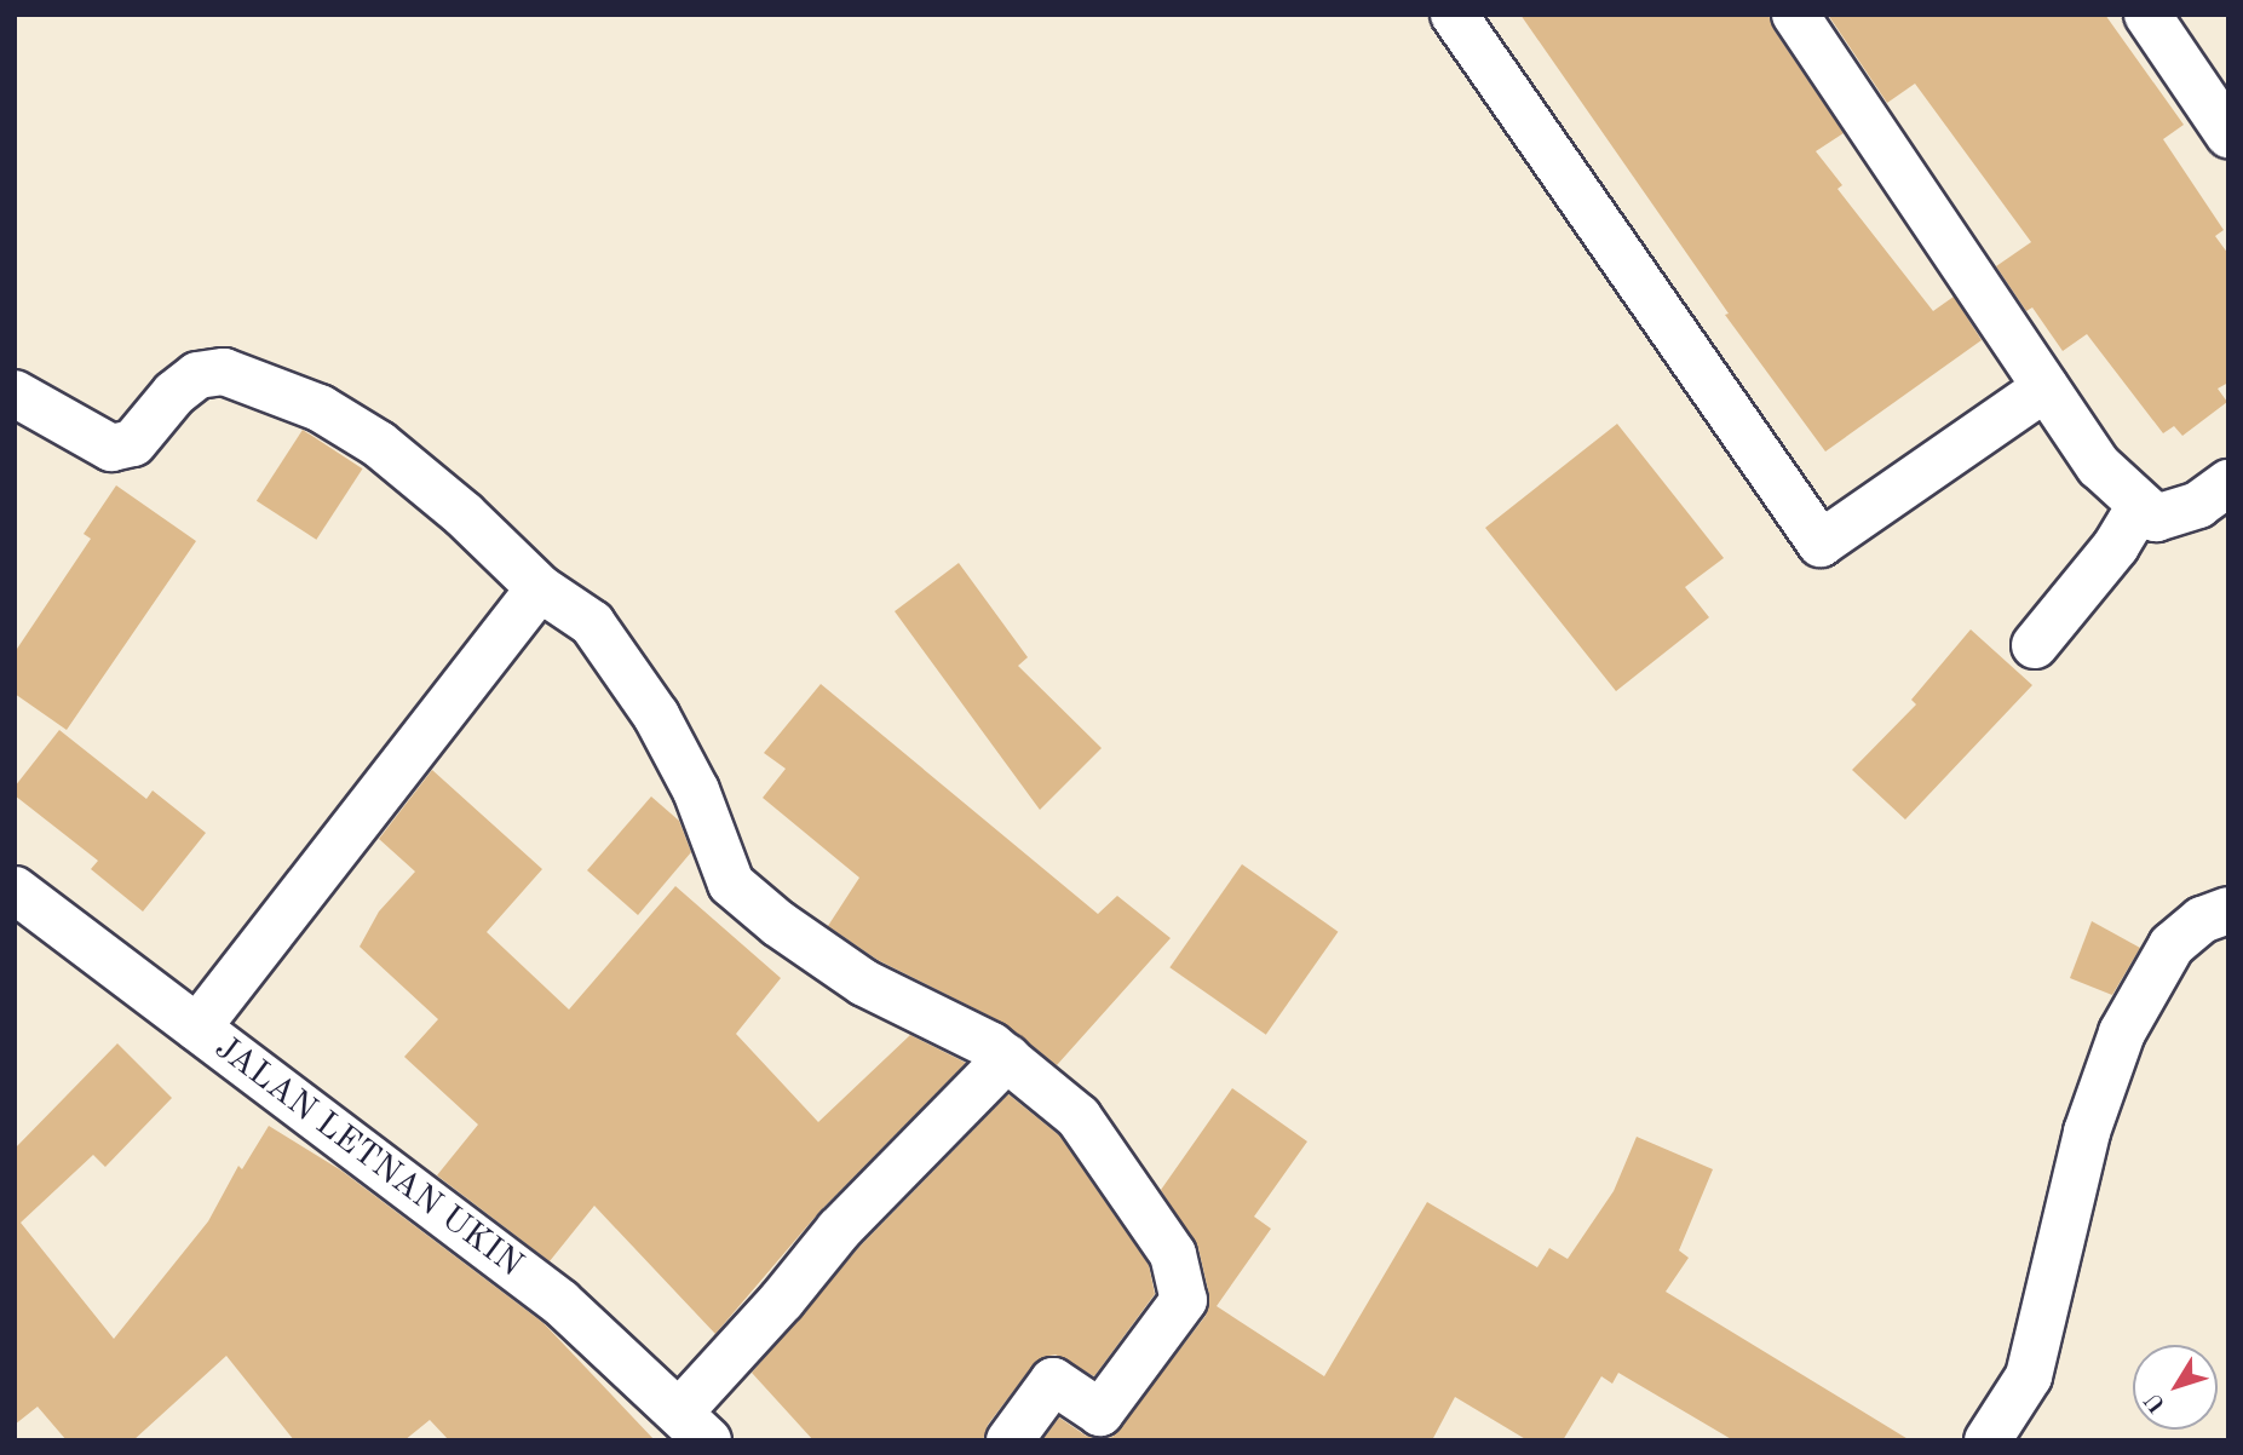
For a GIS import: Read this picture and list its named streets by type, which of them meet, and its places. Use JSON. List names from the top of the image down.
{
  "streets": {
    "street": ["JALAN LETNAN UKIN"]
  },
  "north": "bottom left"
}
